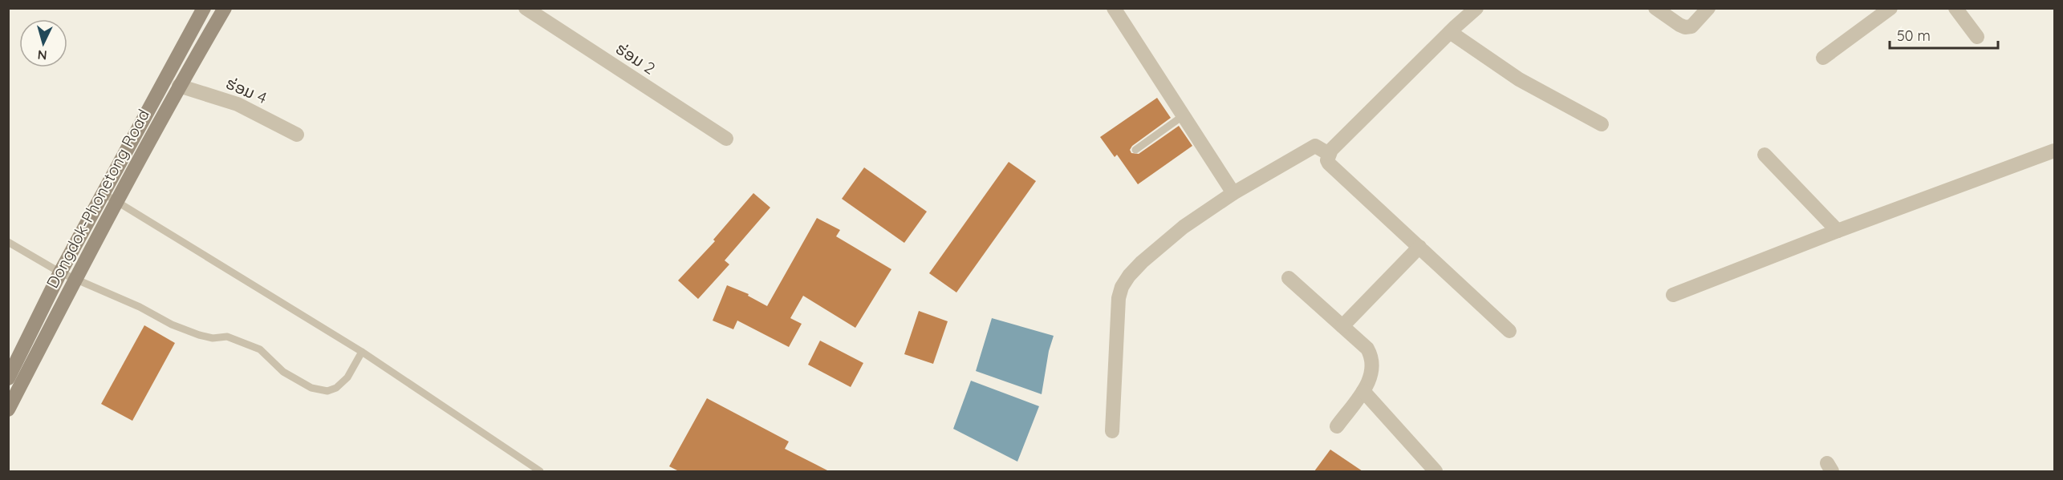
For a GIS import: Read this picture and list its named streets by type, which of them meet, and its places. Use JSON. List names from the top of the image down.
{
  "streets": {
    "main road": ["Dongdok-Phonetong Road"],
    "street": ["ຮ່ອມ 2", "ຮ່ອມ 4"]
  },
  "crossings": [
    ["ຮ່ອມ 4", "Dongdok-Phonetong Road"]
  ],
  "scale_bar": "50 m",
  "north": "bottom"
}
